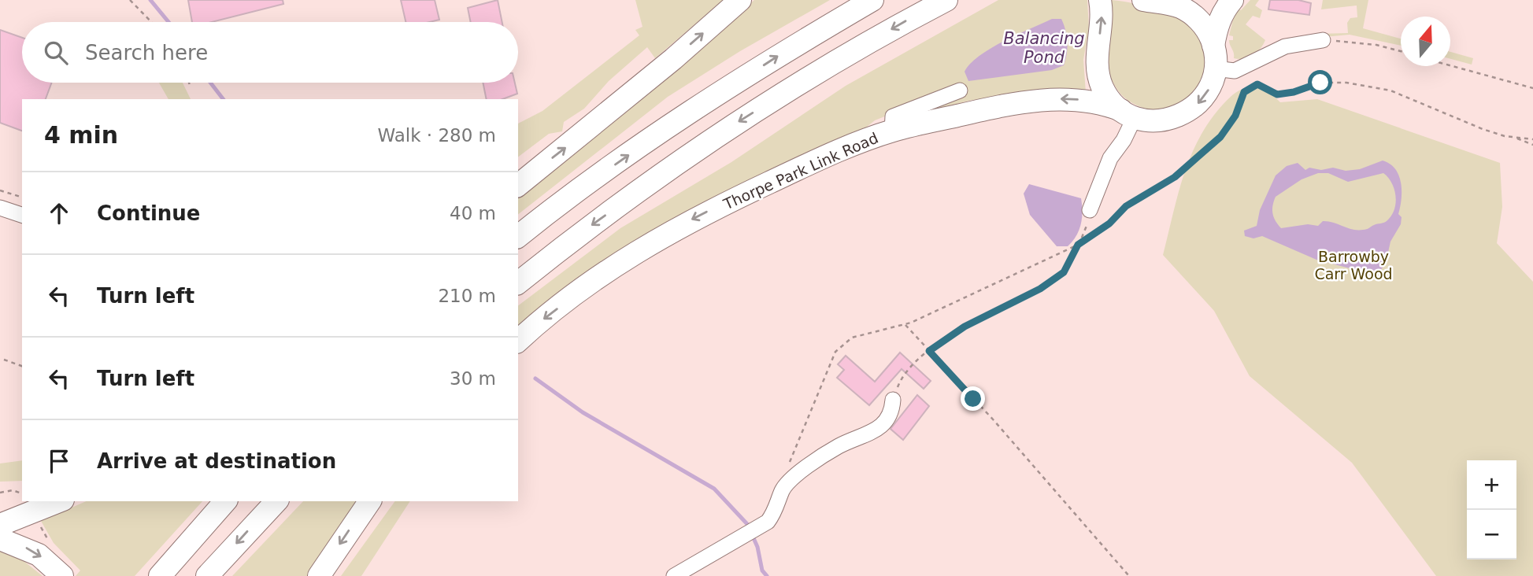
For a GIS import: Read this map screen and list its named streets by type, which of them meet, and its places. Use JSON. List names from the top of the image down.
{
  "streets": {
    "highway": ["Thorpe Park Link Road"]
  },
  "water": ["Balancing Pond"],
  "parks": ["Barrowby Carr Wood"],
  "north": "top",
  "page": {
    "search": "Search here",
    "heading": ["4 min", "Walk · 280 m"],
    "list": [
      ["Continue", "40 m"],
      ["Turn left", "210 m"],
      ["Turn left", "30 m"],
      "Arrive at destination"
    ],
    "map_buttons": ["+", "−"]
  }
}
